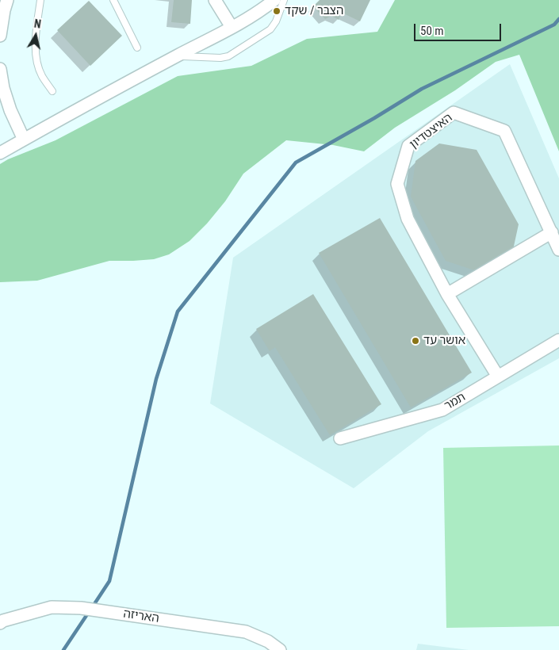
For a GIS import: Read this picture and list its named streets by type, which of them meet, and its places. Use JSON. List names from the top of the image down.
{
  "streets": {
    "street": ["האיצטדיון", "תמר", "האריזה"]
  },
  "crossings": [
    ["האיצטדיון", "תמר"]
  ],
  "places": ["הצבר / שקד", "אושר עד"],
  "scale_bar": "50 m",
  "north": "top"
}
